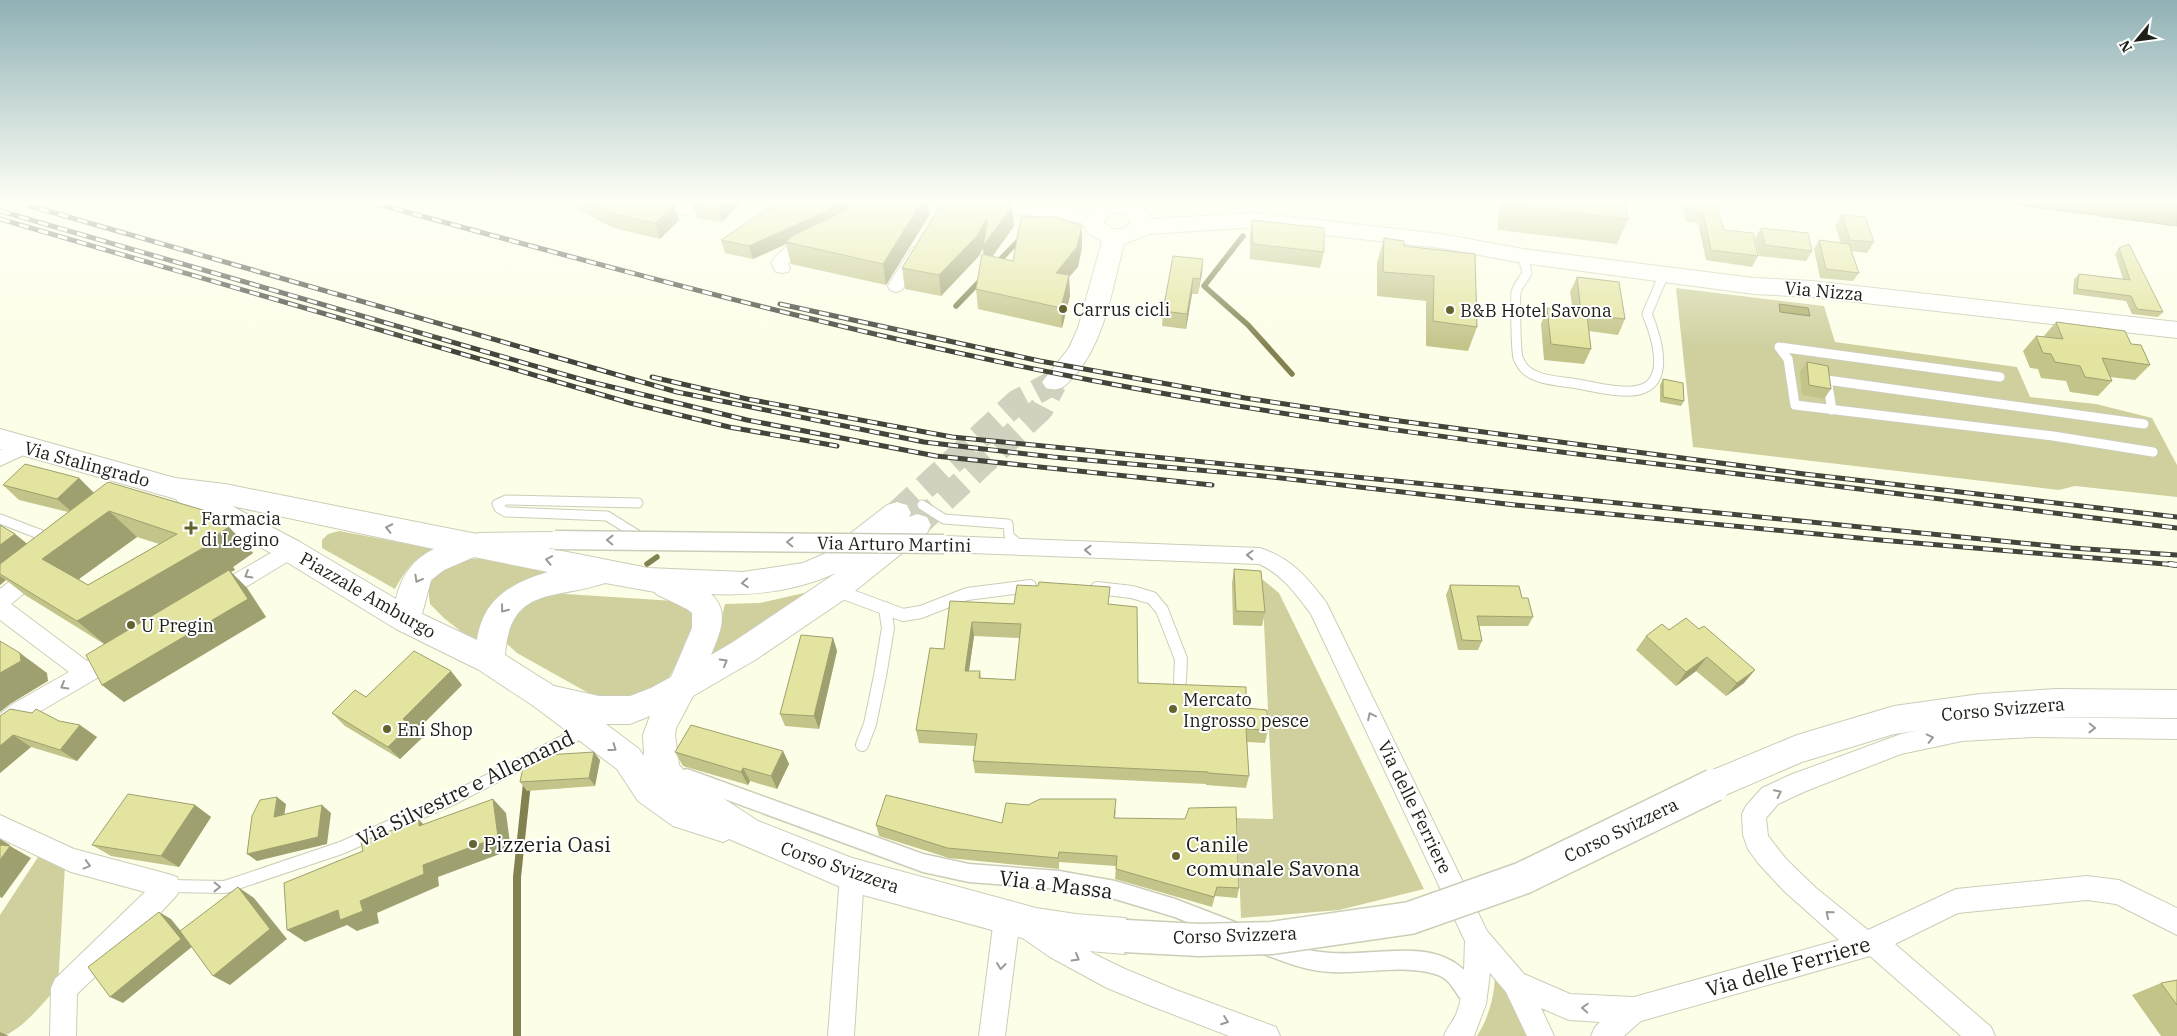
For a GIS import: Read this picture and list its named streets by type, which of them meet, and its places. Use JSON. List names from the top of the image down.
{
  "streets": {
    "main road": [
      "Via Nizza",
      "Via Stalingrado",
      "Piazzale Amburgo",
      "Corso Svizzera"
    ],
    "street": ["Via Arturo Martini", "Via delle Ferriere", "Via a Massa"],
    "lane": ["Via Silvestre e Allemand"]
  },
  "crossings": [
    ["Via Stalingrado", "Piazzale Amburgo"],
    ["Via Arturo Martini", "Via delle Ferriere"],
    ["Piazzale Amburgo", "Corso Svizzera"],
    ["Piazzale Amburgo", "Via Silvestre e Allemand"]
  ],
  "one_way": ["Via Arturo Martini", "Via Silvestre e Allemand", "Via delle Ferriere"],
  "places": {
    "other": [
      "Carrus cicli",
      "B&B Hotel Savona",
      "U Pregin",
      "Mercato Ingrosso pesce",
      "Eni Shop",
      "Pizzeria Oasi",
      "Canile comunale Savona"
    ],
    "health": ["Farmacia di Legino"]
  },
  "north": "bottom left"
}
